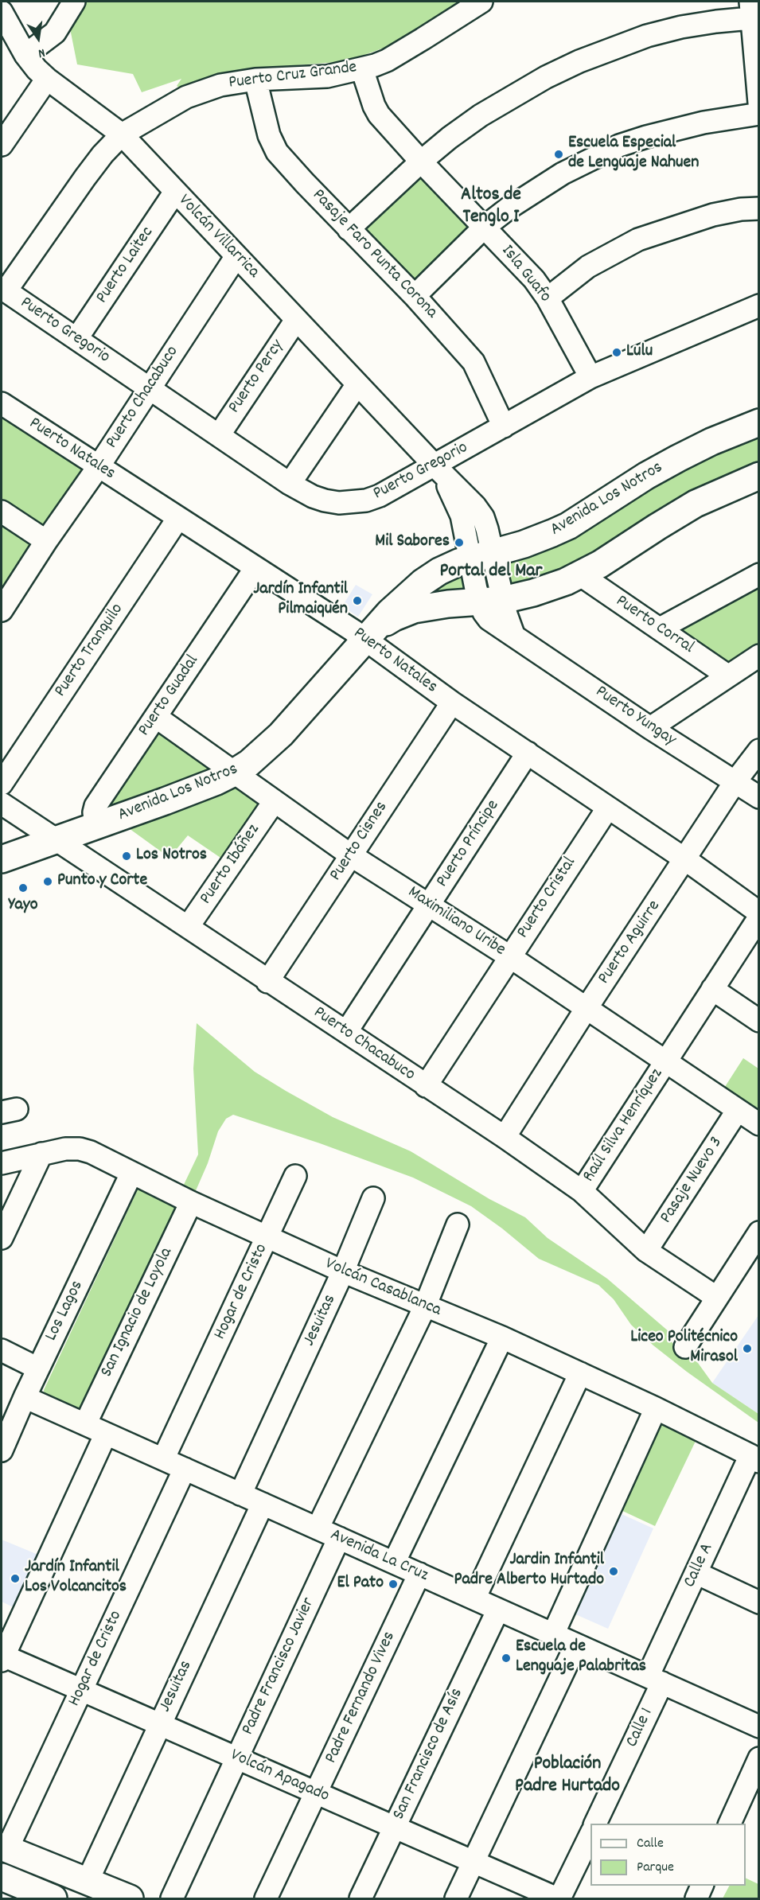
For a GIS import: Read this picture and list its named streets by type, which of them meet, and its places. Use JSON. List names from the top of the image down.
{
  "streets": {
    "main road": ["Avenida Los Notros"],
    "street": [
      "Puerto Cruz Grande",
      "Volcán Villarrica",
      "Pasaje Faro Punta Corona",
      "Puerto Laitec",
      "Isla Guafo",
      "Puerto Gregorio",
      "Puerto Percy",
      "Puerto Chacabuco",
      "Puerto Natales",
      "Puerto Corral",
      "Puerto Tranquilo",
      "Puerto Guadal",
      "Puerto Yungay",
      "Puerto Cisnes",
      "Puerto Príncipe",
      "Puerto Ibáñez",
      "Puerto Cristal",
      "Maximiliano Uribe",
      "Puerto Aguirre",
      "Raúl Silva Henríquez",
      "Pasaje Nuevo 3",
      "Volcán Casablanca",
      "Hogar de Cristo",
      "Los Lagos",
      "San Ignacio de Loyola",
      "Jesuitas",
      "Avenida La Cruz",
      "Calle A",
      "Padre Francisco Javier",
      "Padre Fernando Vives",
      "Calle 1",
      "San Francisco de Asís",
      "Volcán Apagado"
    ]
  },
  "crossings": [
    ["Puerto Cruz Grande", "Volcán Villarrica"],
    ["Puerto Cruz Grande", "Pasaje Faro Punta Corona"],
    ["Puerto Cruz Grande", "Isla Guafo"],
    ["Puerto Cruz Grande", "Puerto Gregorio"],
    ["Volcán Villarrica", "Puerto Laitec"],
    ["Volcán Villarrica", "Puerto Gregorio"],
    ["Volcán Villarrica", "Puerto Percy"],
    ["Volcán Villarrica", "Puerto Chacabuco"],
    ["Volcán Villarrica", "Avenida Los Notros"],
    ["Volcán Villarrica", "Puerto Yungay"],
    ["Pasaje Faro Punta Corona", "Puerto Gregorio"],
    ["Puerto Laitec", "Puerto Gregorio"],
    ["Isla Guafo", "Puerto Gregorio"],
    ["Puerto Gregorio", "Puerto Percy"],
    ["Puerto Gregorio", "Puerto Chacabuco"],
    ["Puerto Chacabuco", "Puerto Natales"],
    ["Puerto Chacabuco", "Avenida Los Notros"],
    ["Puerto Chacabuco", "Puerto Cisnes"],
    ["Puerto Chacabuco", "Puerto Príncipe"],
    ["Puerto Chacabuco", "Puerto Ibáñez"],
    ["Puerto Chacabuco", "Puerto Cristal"],
    ["Puerto Chacabuco", "Puerto Aguirre"],
    ["Puerto Chacabuco", "Raúl Silva Henríquez"],
    ["Puerto Chacabuco", "Pasaje Nuevo 3"],
    ["Puerto Natales", "Avenida Los Notros"],
    ["Puerto Natales", "Puerto Tranquilo"],
    ["Puerto Natales", "Puerto Guadal"],
    ["Puerto Natales", "Puerto Cisnes"],
    ["Puerto Natales", "Puerto Príncipe"],
    ["Puerto Natales", "Puerto Cristal"],
    ["Puerto Natales", "Puerto Aguirre"],
    ["Avenida Los Notros", "Puerto Corral"],
    ["Avenida Los Notros", "Puerto Guadal"],
    ["Avenida Los Notros", "Puerto Yungay"],
    ["Avenida Los Notros", "Maximiliano Uribe"],
    ["Puerto Guadal", "Maximiliano Uribe"],
    ["Puerto Yungay", "Puerto Aguirre"],
    ["Puerto Cisnes", "Maximiliano Uribe"],
    ["Puerto Príncipe", "Maximiliano Uribe"],
    ["Puerto Ibáñez", "Maximiliano Uribe"],
    ["Puerto Cristal", "Maximiliano Uribe"],
    ["Maximiliano Uribe", "Puerto Aguirre"],
    ["Maximiliano Uribe", "Raúl Silva Henríquez"],
    ["Maximiliano Uribe", "Pasaje Nuevo 3"],
    ["Volcán Casablanca", "Hogar de Cristo"],
    ["Volcán Casablanca", "Los Lagos"],
    ["Volcán Casablanca", "San Ignacio de Loyola"],
    ["Volcán Casablanca", "Jesuitas"],
    ["Volcán Casablanca", "Calle A"],
    ["Hogar de Cristo", "Avenida La Cruz"],
    ["Hogar de Cristo", "Volcán Apagado"],
    ["Los Lagos", "Avenida La Cruz"],
    ["San Ignacio de Loyola", "Avenida La Cruz"],
    ["Jesuitas", "Avenida La Cruz"],
    ["Jesuitas", "Volcán Apagado"],
    ["Avenida La Cruz", "Calle A"],
    ["Avenida La Cruz", "Padre Francisco Javier"],
    ["Avenida La Cruz", "Padre Fernando Vives"],
    ["Avenida La Cruz", "Calle 1"],
    ["Avenida La Cruz", "San Francisco de Asís"],
    ["Calle A", "Calle 1"],
    ["Padre Francisco Javier", "Volcán Apagado"],
    ["Padre Fernando Vives", "Volcán Apagado"],
    ["San Francisco de Asís", "Volcán Apagado"]
  ],
  "districts": ["Altos de Tenglo I", "Portal del Mar", "Población Padre Hurtado"],
  "places": [
    "Escuela Especial de Lenguaje Nahuen",
    "Lulu",
    "Mil Sabores",
    "Jardín Infantil Pilmaiquén",
    "Los Notros",
    "Punto y Corte",
    "Yayo",
    "Liceo Politécnico Mirasol",
    "Jardin Infantil Padre Alberto Hurtado",
    "Jardín Infantil Los Volcancitos",
    "El Pato",
    "Escuela de Lenguaje Palabritas"
  ],
  "legend": ["Calle", "Parque"],
  "north": "bottom"
}
